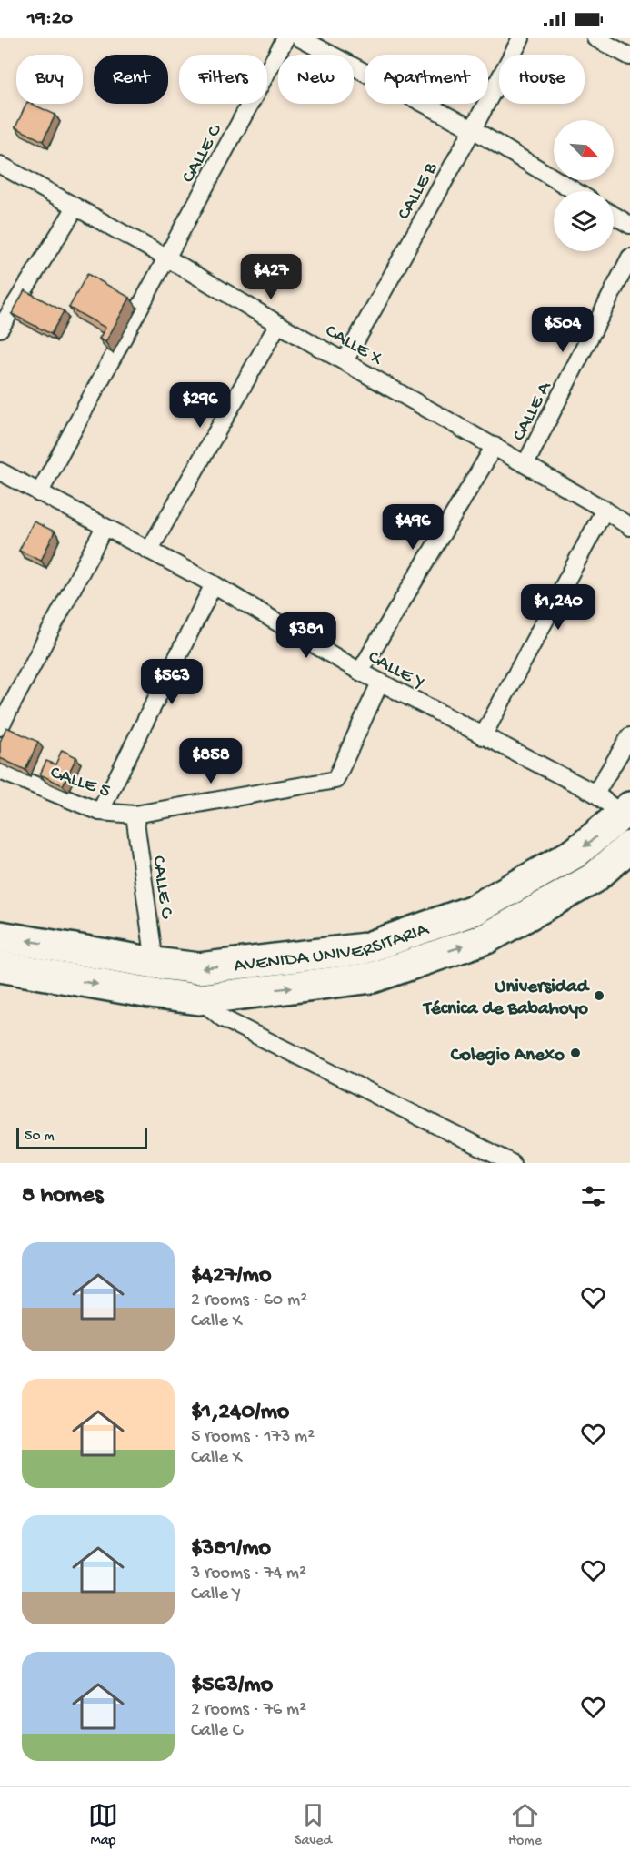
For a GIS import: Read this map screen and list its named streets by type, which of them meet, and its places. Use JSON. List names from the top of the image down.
{
  "streets": {
    "highway": ["AVENIDA UNIVERSITARIA"],
    "street": [
      "CALLE C",
      "CALLE B",
      "CALLE X",
      "CALLE A",
      "CALLE Y",
      "CALLE 5"
    ]
  },
  "crossings": [
    ["CALLE C", "CALLE X"],
    ["CALLE C", "CALLE Y"],
    ["CALLE C", "CALLE 5"],
    ["CALLE C", "AVENIDA UNIVERSITARIA"],
    ["CALLE B", "CALLE X"],
    ["CALLE X", "CALLE A"],
    ["CALLE Y", "CALLE 5"],
    ["CALLE Y", "AVENIDA UNIVERSITARIA"]
  ],
  "places": ["Universidad Técnica de Babahoyo", "Colegio Anexo"],
  "scale_bar": "50 m",
  "north": "bottom right",
  "page": {
    "status": "19:20",
    "chip": [
      "Buy",
      "Rent",
      "Filters",
      "New",
      "Apartment",
      "House"
    ],
    "price": [
      "$427",
      "$504",
      "$296",
      "$496",
      "$1,240",
      "$381",
      "$563",
      "$858"
    ],
    "scale": "50 m",
    "heading": "8 homes",
    "list": [
      {
        "name": "$427/mo",
        "note": "2 rooms · 60 m² · Calle X"
      },
      {
        "name": "$1,240/mo",
        "note": "5 rooms · 173 m² · Calle X"
      },
      {
        "name": "$381/mo",
        "note": "3 rooms · 74 m² · Calle Y"
      },
      {
        "name": "$563/mo",
        "note": "2 rooms · 76 m² · Calle C"
      }
    ],
    "tabs": ["Map", "Saved", "Home"]
  }
}
